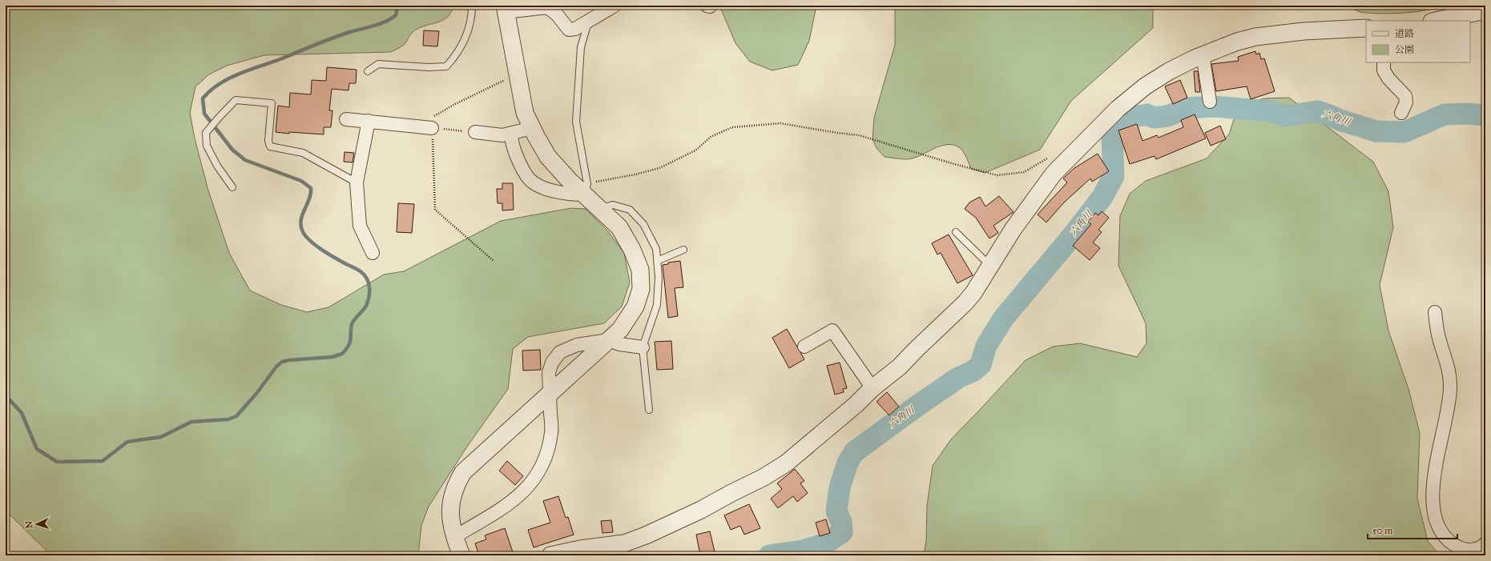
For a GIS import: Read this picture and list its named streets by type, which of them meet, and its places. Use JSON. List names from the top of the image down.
{
  "water": ["六角川"],
  "legend": ["道路", "公園"],
  "scale_bar": "50 m",
  "north": "left"
}
